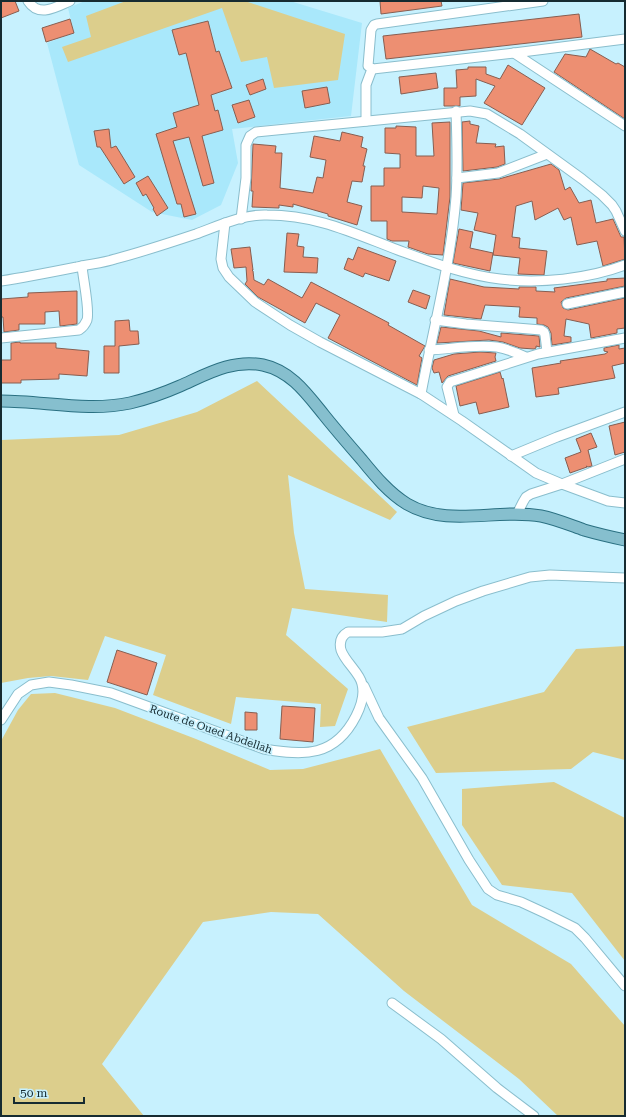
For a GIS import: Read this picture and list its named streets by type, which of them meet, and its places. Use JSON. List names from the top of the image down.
{
  "streets": {
    "street": ["Route de Oued Abdellah"]
  },
  "scale_bar": "50 m"
}
